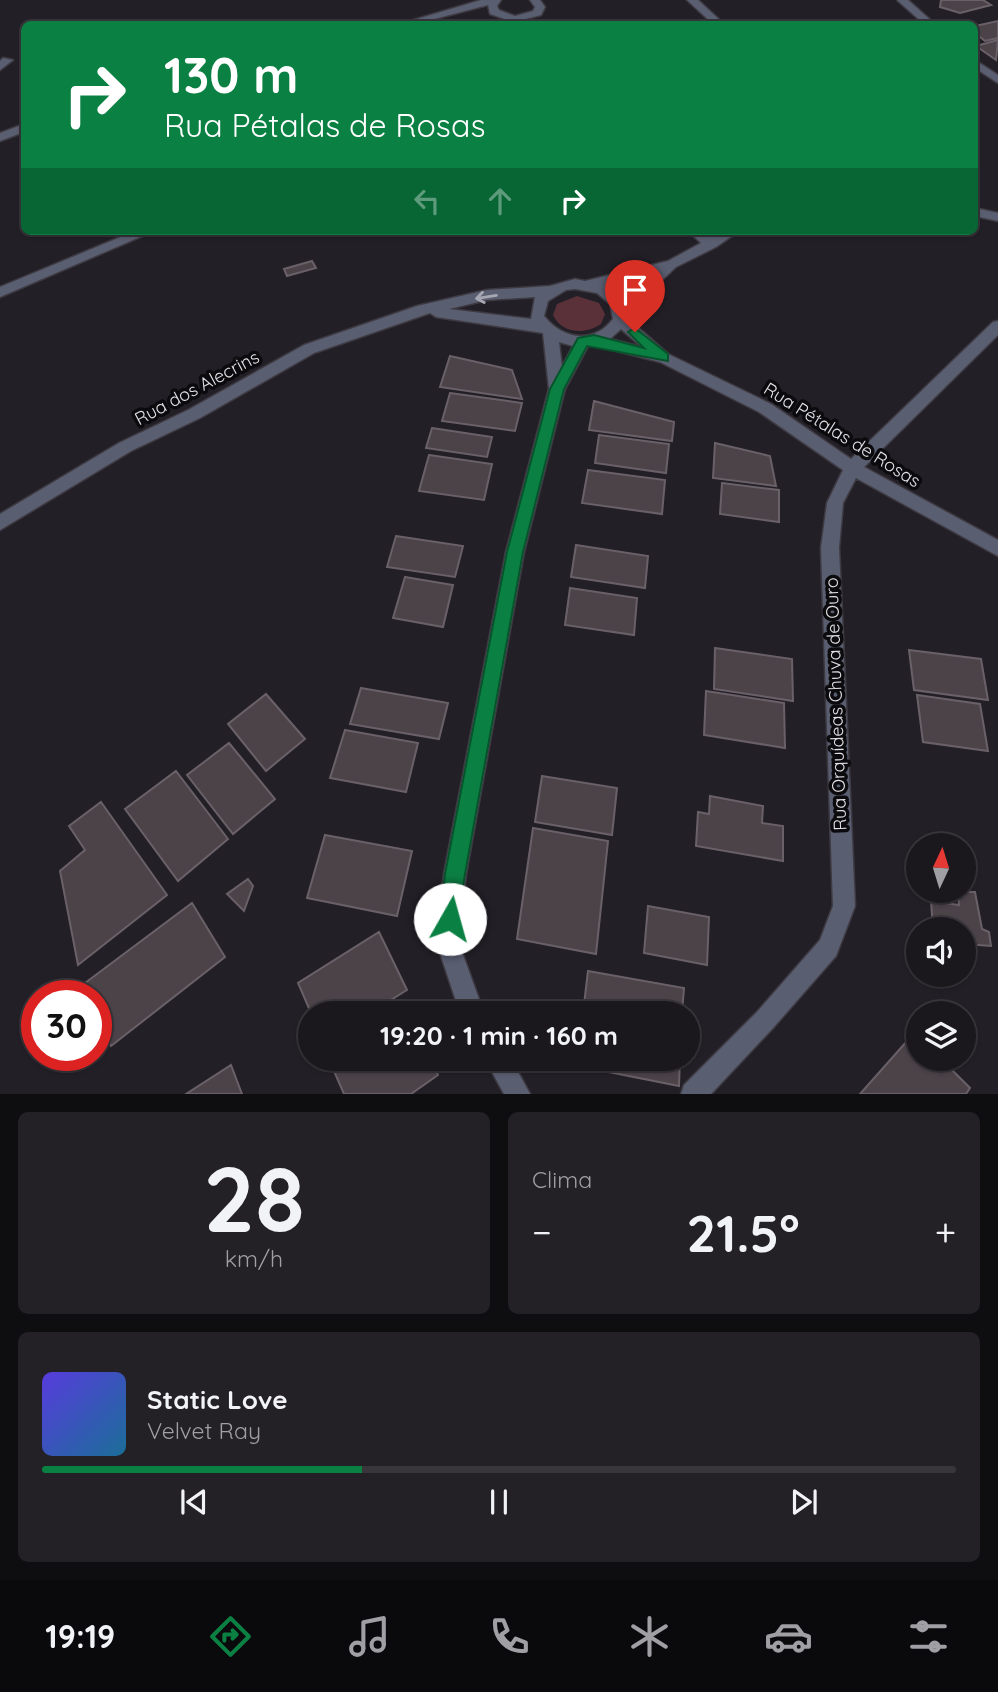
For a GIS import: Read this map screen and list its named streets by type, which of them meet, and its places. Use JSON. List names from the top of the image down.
{
  "streets": {
    "street": ["Rua dos Alecrins", "Rua Pétalas de Rosas", "Rua Orquídeas Chuva de Ouro"]
  },
  "crossings": [
    ["Rua dos Alecrins", "Rua Pétalas de Rosas"],
    ["Rua Pétalas de Rosas", "Rua Orquídeas Chuva de Ouro"]
  ],
  "north": "top",
  "page": {
    "turn": ["130 m", "Rua Pétalas de Rosas"],
    "limit": "30",
    "trip": "19:20 · 1 min · 160 m",
    "tile": [
      ["28", "km/h"],
      "Clima"
    ],
    "heat": ["−", "21.5°", "+"],
    "song": ["Static Love", "Velvet Ray"],
    "tabs": "19:19"
  }
}
